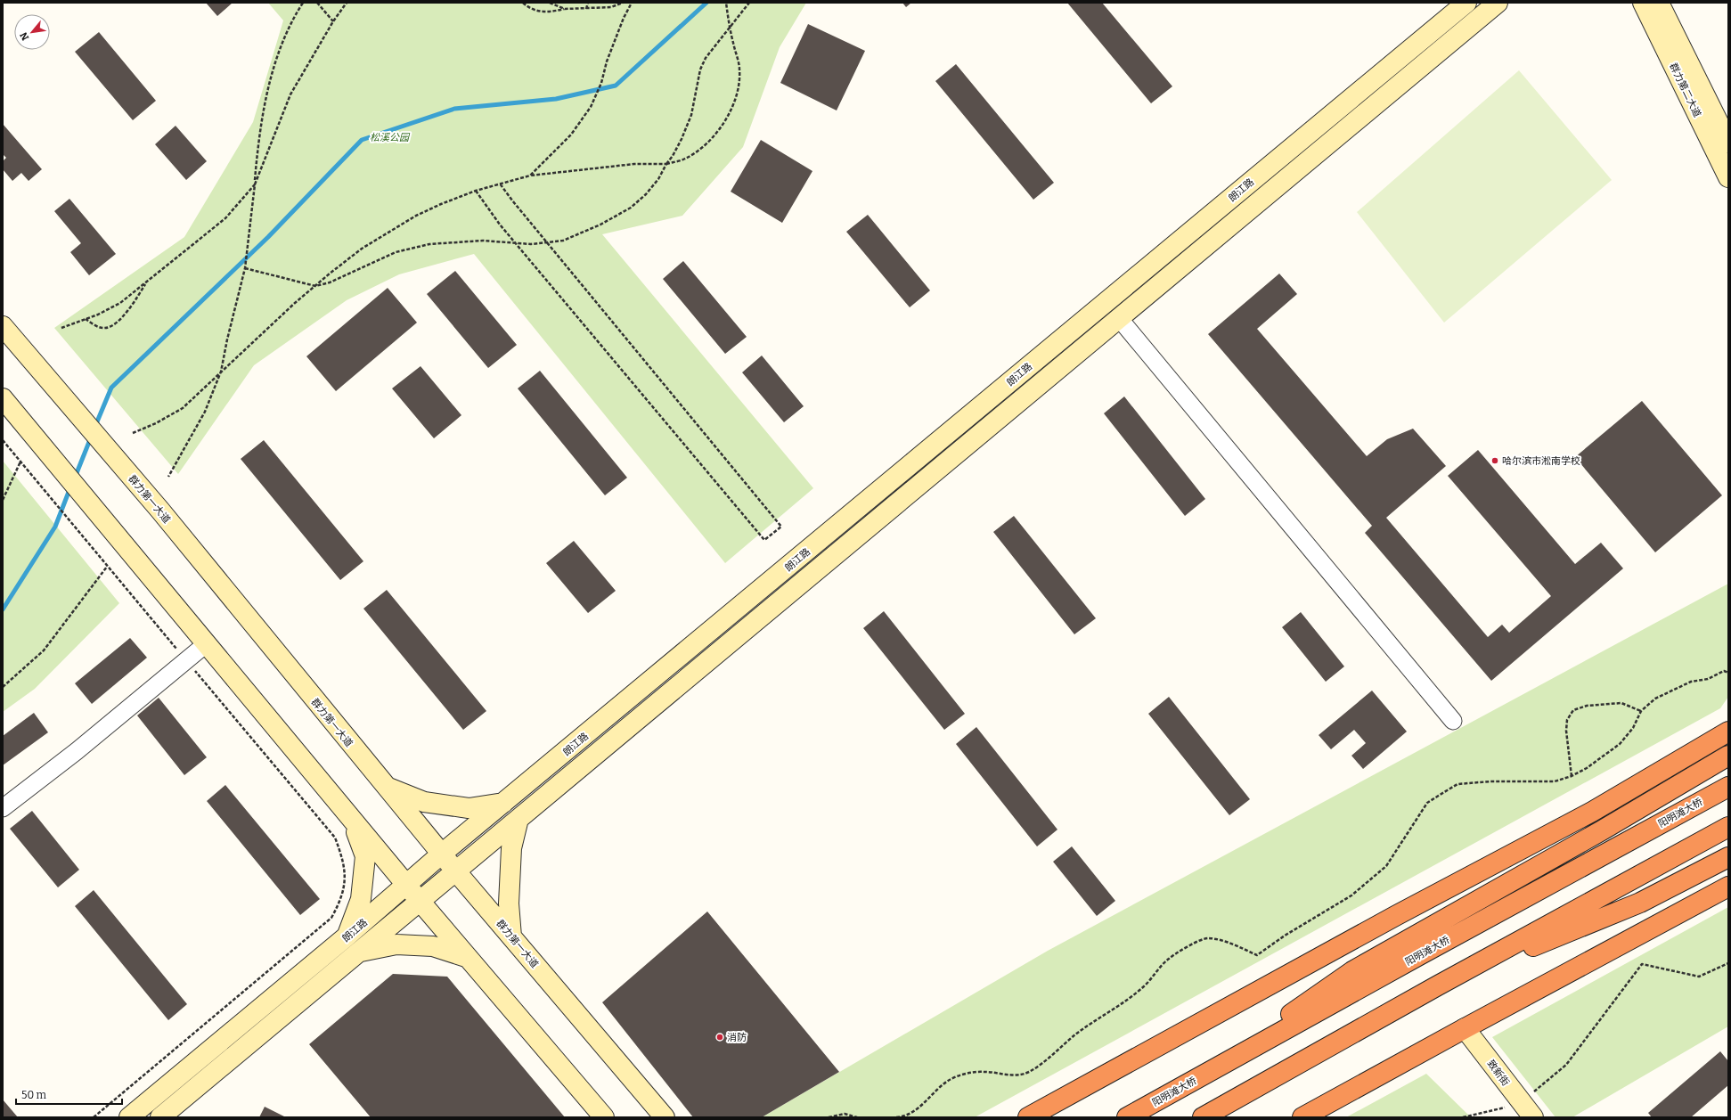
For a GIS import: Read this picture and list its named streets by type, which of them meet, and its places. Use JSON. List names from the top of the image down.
{
  "streets": {
    "highway": ["阳明滩大桥"],
    "main road": [
      "群力第二大道",
      "朗江路",
      "群力第一大道",
      "致新街"
    ]
  },
  "crossings": [
    ["朗江路", "群力第一大道"]
  ],
  "parks": ["松溪公园"],
  "places": ["哈尔滨市淞南学校", "消防"],
  "scale_bar": "50 m",
  "north": "bottom left"
}
